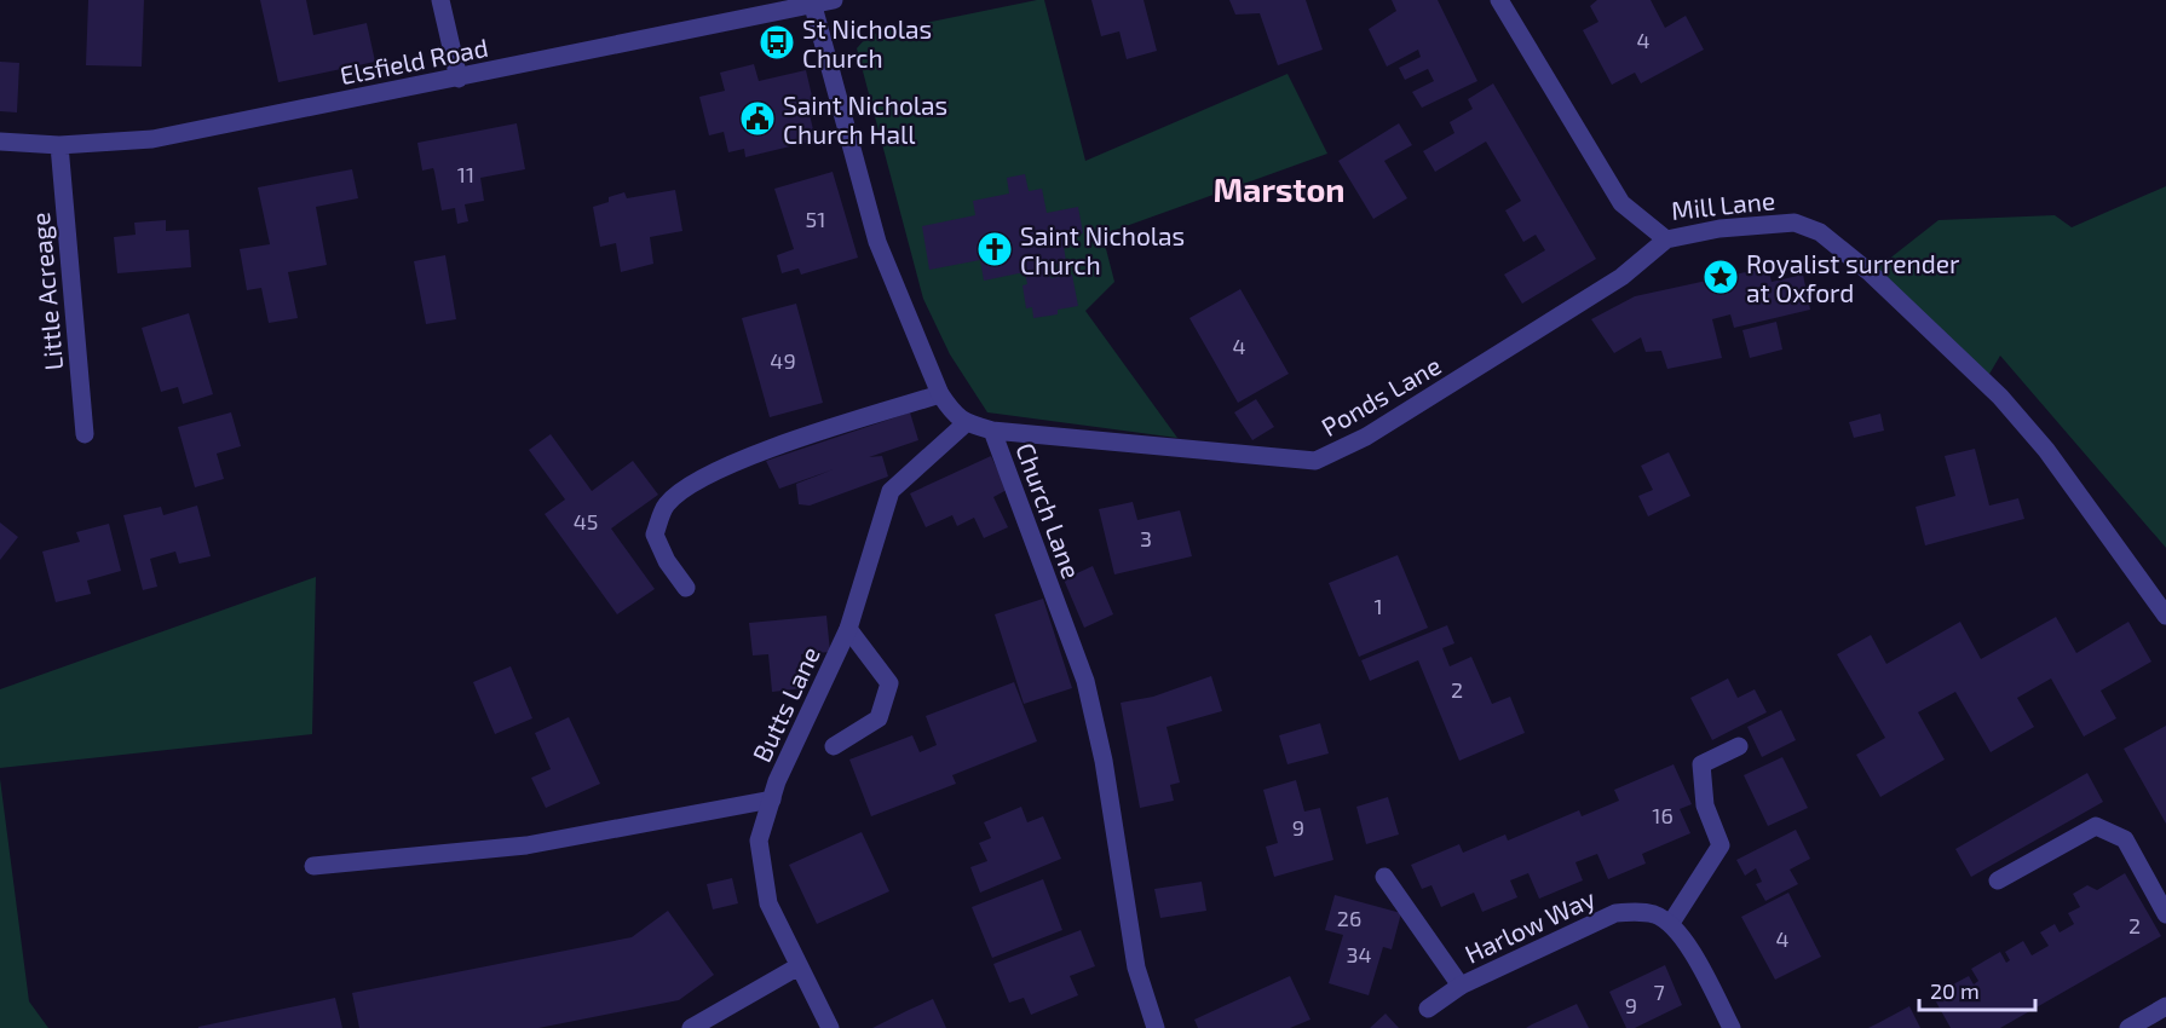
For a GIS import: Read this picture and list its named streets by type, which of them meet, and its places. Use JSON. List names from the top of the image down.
{
  "streets": {
    "street": [
      "Elsfield Road",
      "Mill Lane",
      "Little Acreage",
      "Ponds Lane",
      "Church Lane",
      "Butts Lane",
      "Harlow Way"
    ]
  },
  "crossings": [
    ["Elsfield Road", "Little Acreage"],
    ["Mill Lane", "Ponds Lane"],
    ["Ponds Lane", "Church Lane"],
    ["Church Lane", "Butts Lane"]
  ],
  "districts": ["Marston"],
  "places": {
    "bus stop": ["St Nicholas Church"],
    "public building": ["Saint Nicholas Church Hall"],
    "church": ["Saint Nicholas Church"],
    "place": ["Royalist surrender at Oxford"]
  },
  "house_numbers": [
    "4",
    "11",
    "51",
    "4",
    "49",
    "45",
    "3",
    "1",
    "2",
    "16",
    "9",
    "26",
    "2",
    "4",
    "34",
    "7",
    "9"
  ],
  "scale_bar": "20 m"
}
